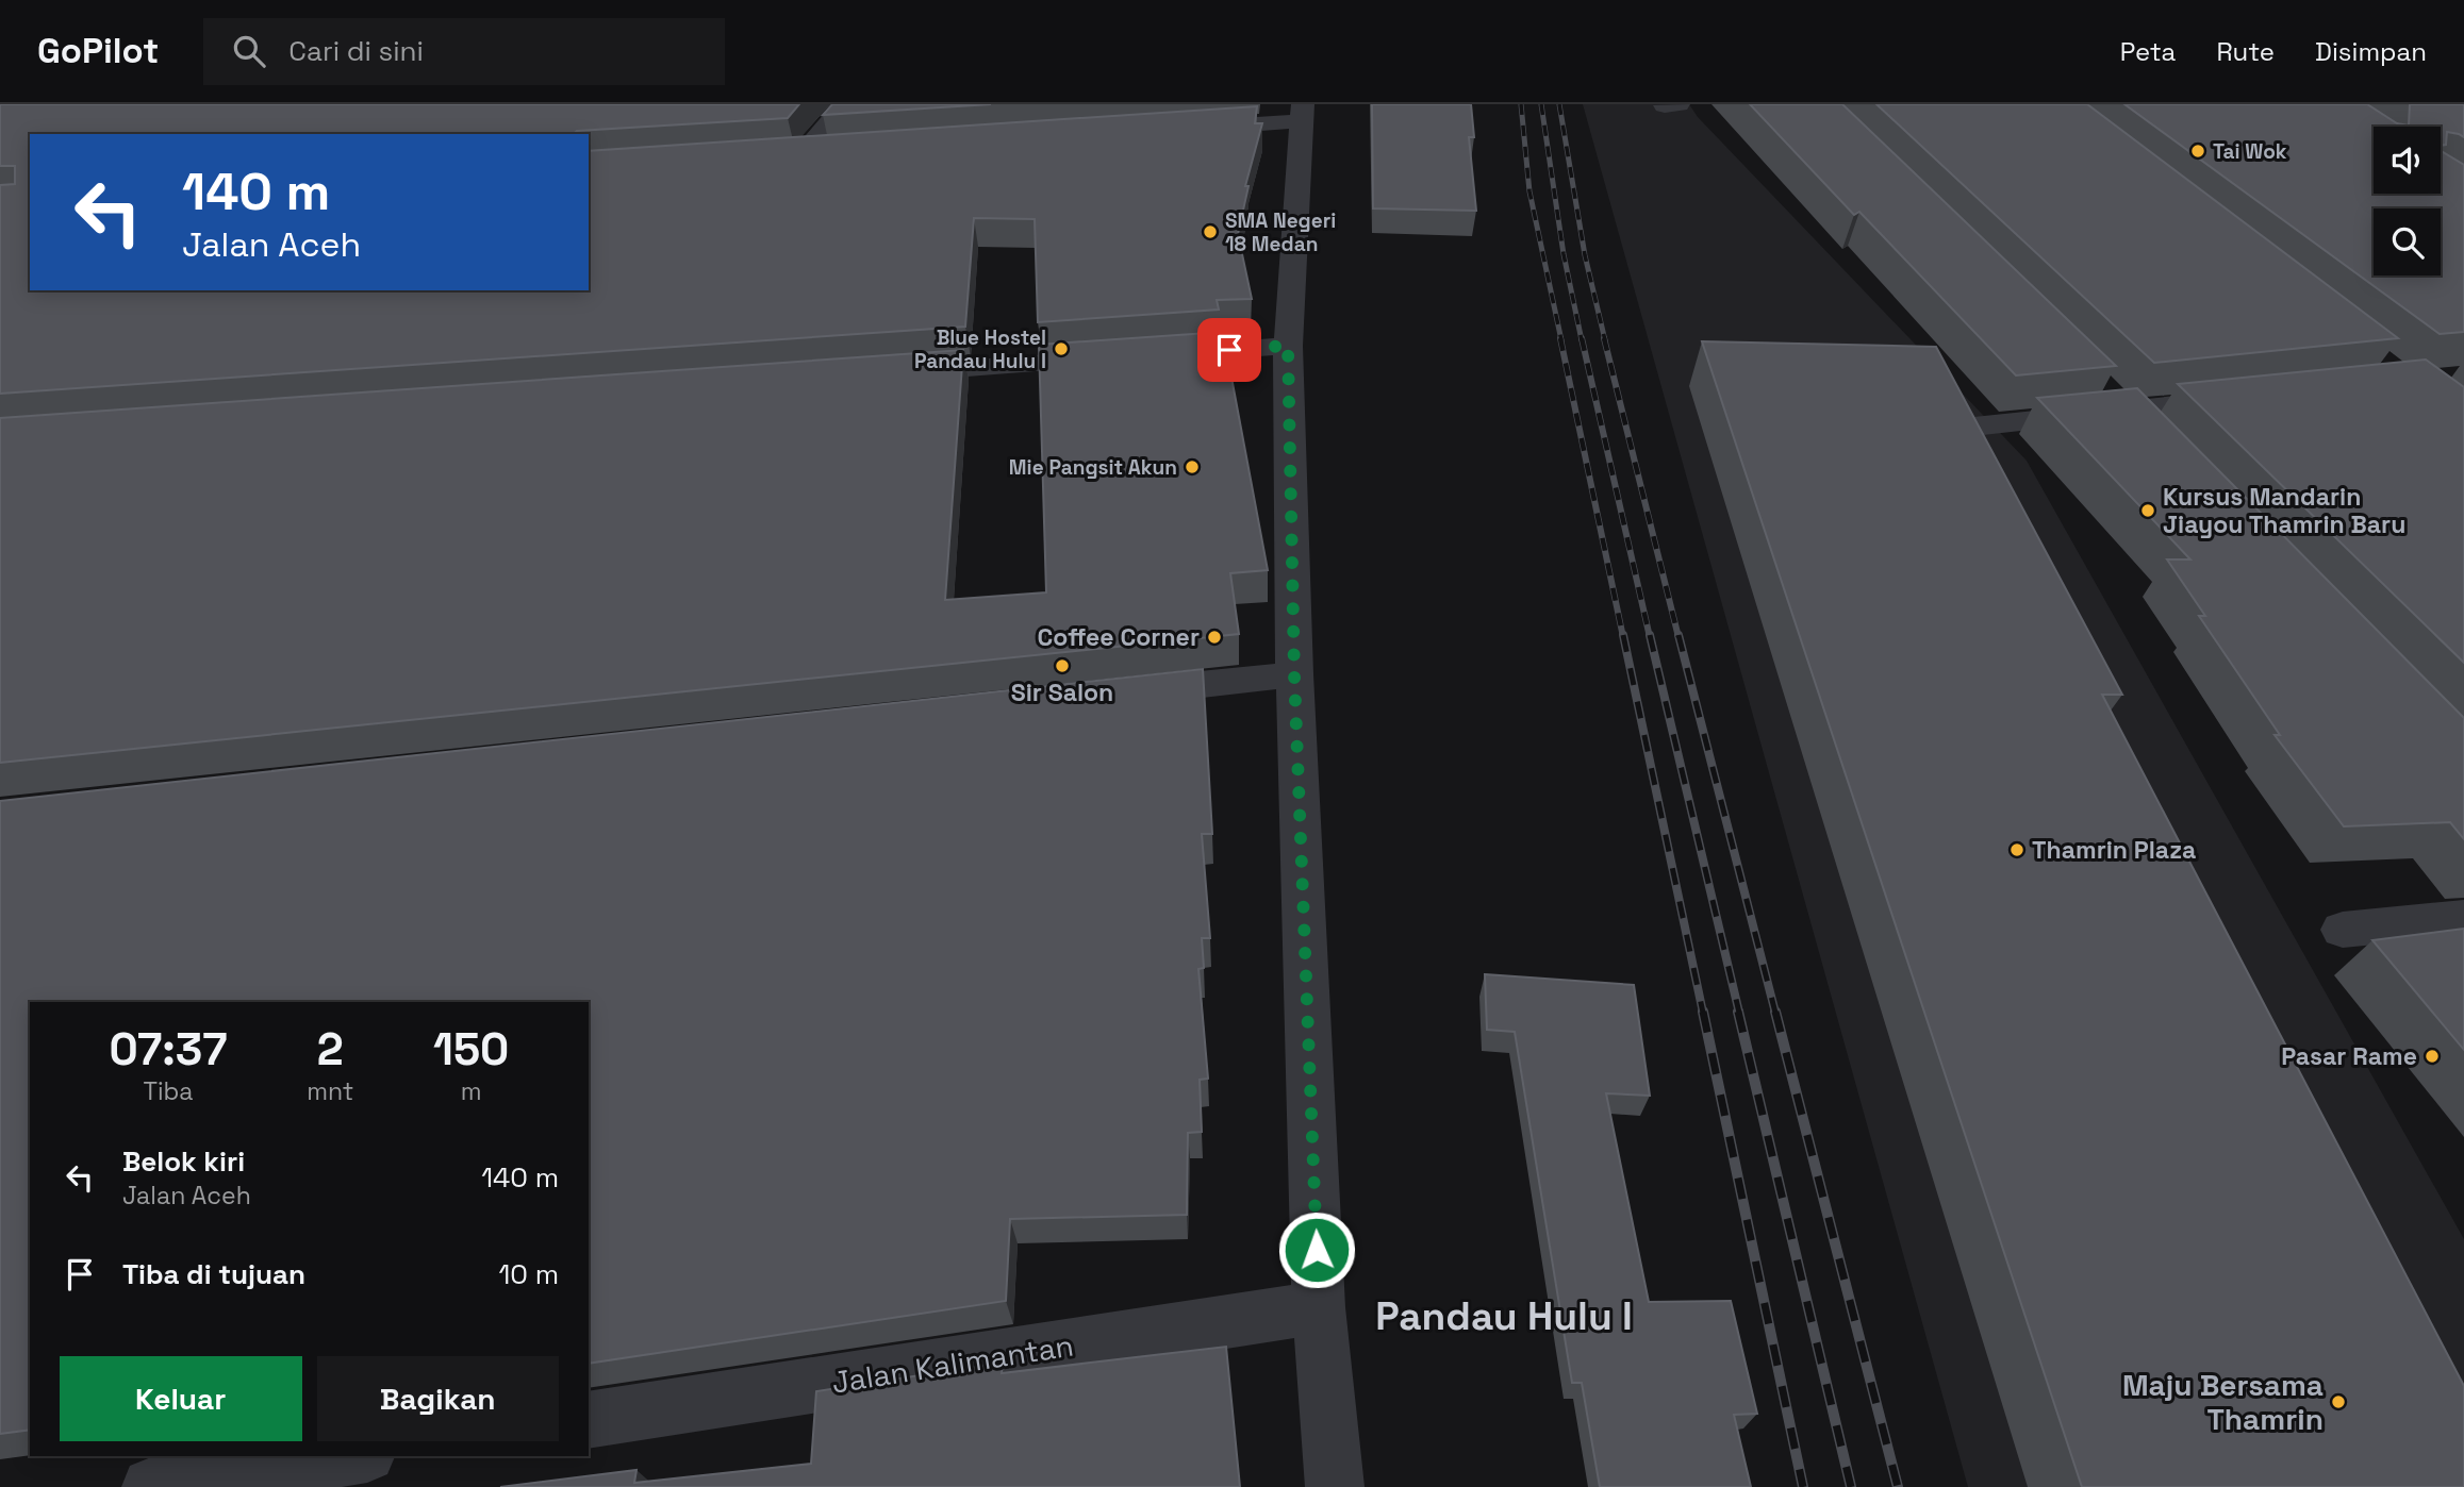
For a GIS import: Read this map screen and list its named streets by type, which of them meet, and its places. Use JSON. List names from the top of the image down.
{
  "streets": {
    "street": ["Jalan Kalimantan"]
  },
  "districts": ["Pandau Hulu I"],
  "places": [
    "Tai Wok",
    "SMA Negeri 18 Medan",
    "Blue Hostel Pandau Hulu I",
    "Mie Pangsit Akun",
    "Kursus Mandarin Jiayou Thamrin Baru",
    "Coffee Corner",
    "Sir Salon",
    "Thamrin Plaza",
    "Pasar Rame",
    "Maju Bersama Thamrin"
  ],
  "page": {
    "header": "GoPilot",
    "search": "Cari di sini",
    "nav": ["Peta", "Rute", "Disimpan"],
    "turn": ["140 m", "Jalan Aceh"],
    "eta": [
      "07:37",
      "Tiba",
      "2",
      "mnt",
      "150",
      "m"
    ],
    "list": [
      {
        "name": "Belok kiri",
        "note": "Jalan Aceh",
        "value": "140 m"
      },
      {
        "name": "Tiba di tujuan",
        "value": "10 m"
      }
    ],
    "buttons": ["Keluar", "Bagikan"]
  }
}
